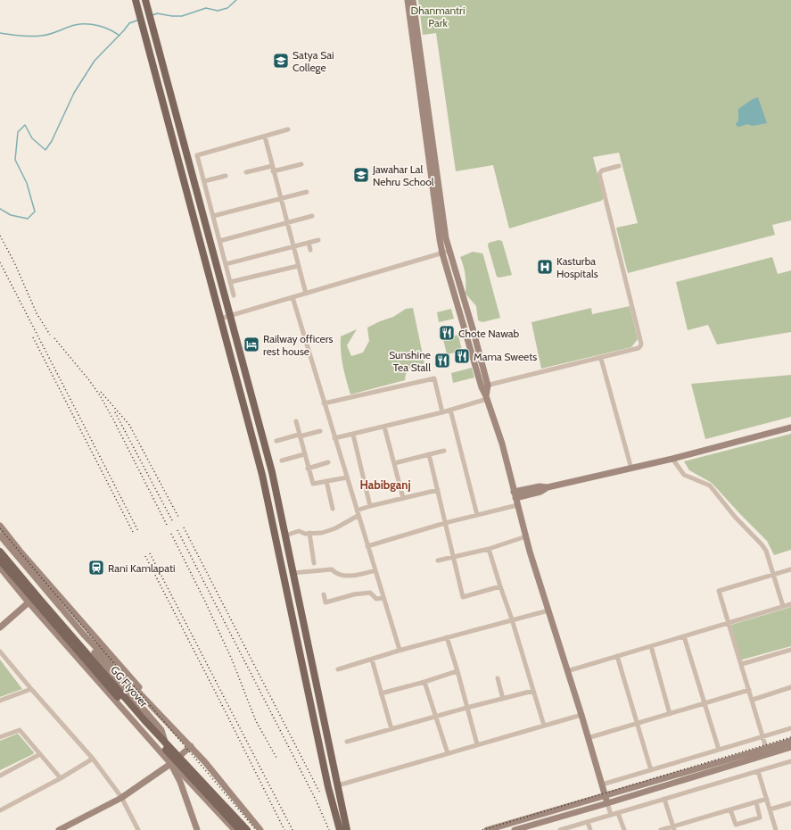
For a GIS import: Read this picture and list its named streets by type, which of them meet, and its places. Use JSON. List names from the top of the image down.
{
  "streets": {
    "main road": ["GG Flyover"]
  },
  "districts": ["Habibganj"],
  "parks": ["Dhanmantri Park"],
  "places": {
    "school or university": ["Satya Sai College", "Jawahar Lal Nehru School"],
    "hospital": ["Kasturba Hospitals"],
    "restaurant": ["Chote Nawab", "Mama Sweets", "Sunshine Tea Stall"],
    "hotel": ["Railway officers rest house"],
    "station": ["Rani Kamlapati"]
  }
}
